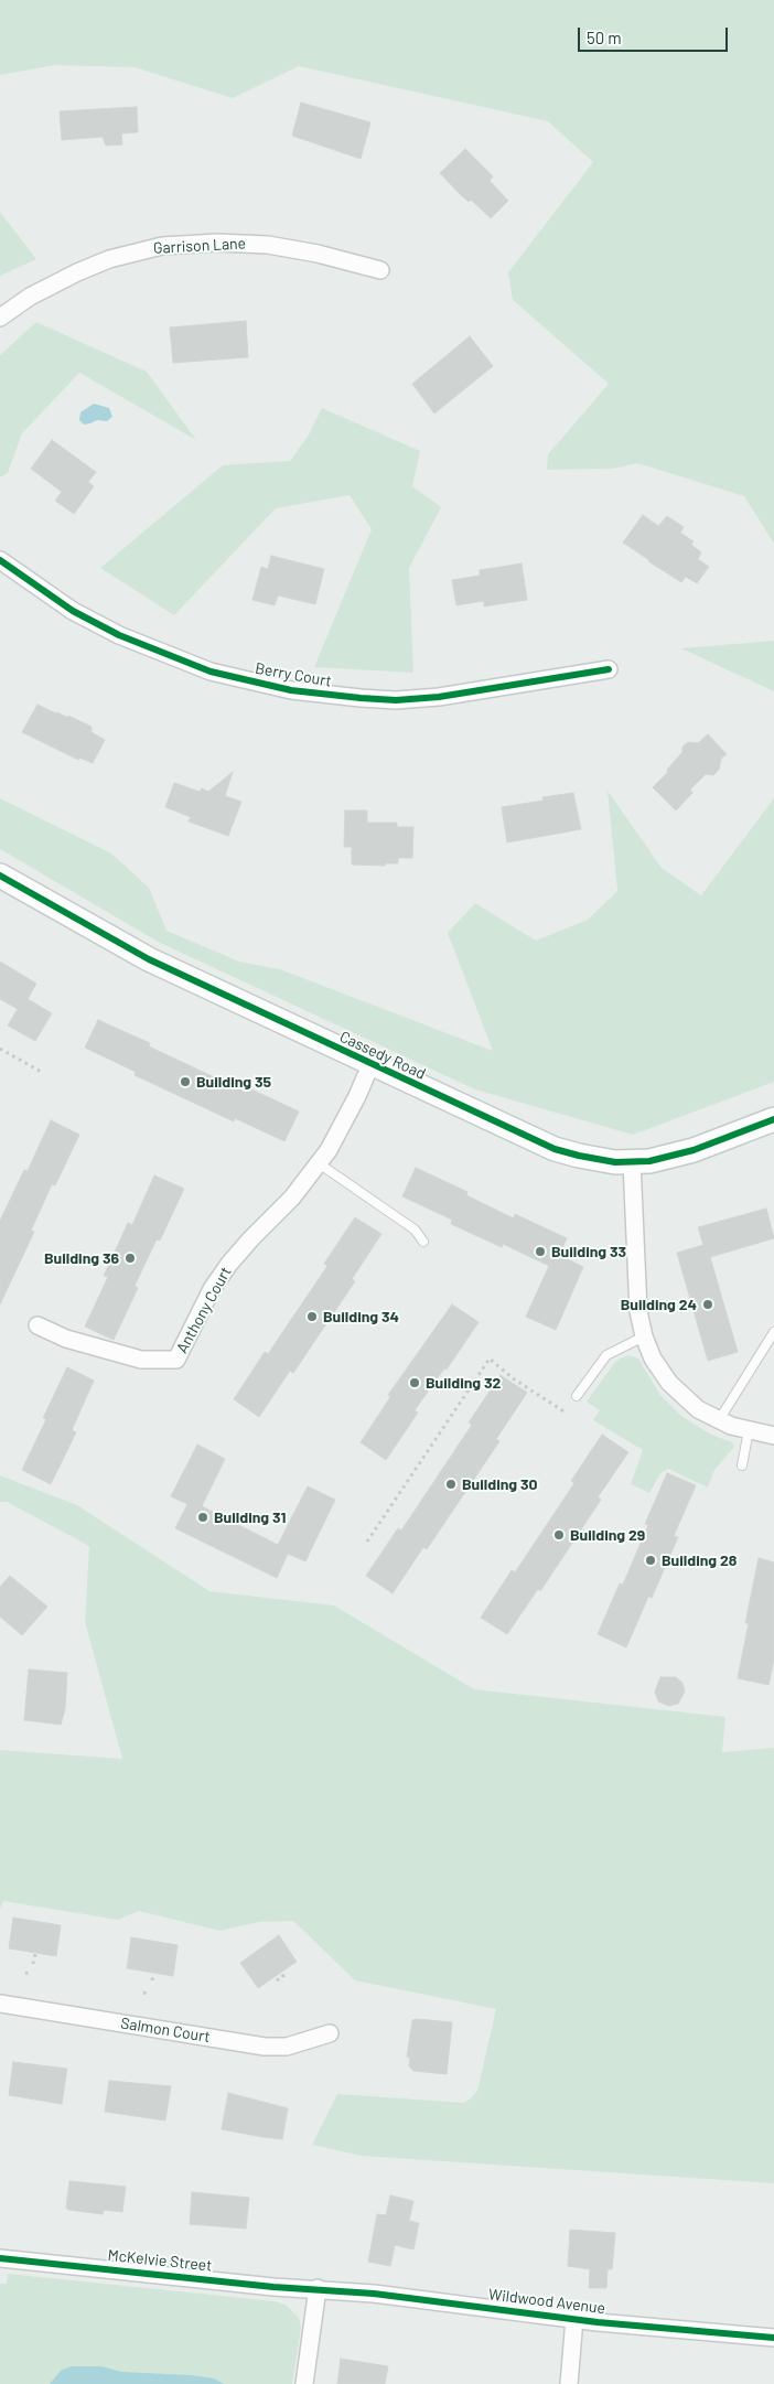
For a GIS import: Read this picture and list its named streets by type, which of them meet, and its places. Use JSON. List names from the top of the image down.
{
  "streets": {
    "street": [
      "Garrison Lane",
      "Berry Court",
      "Cassedy Road",
      "Anthony Court",
      "Salmon Court",
      "McKelvie Street",
      "Wildwood Avenue"
    ]
  },
  "crossings": [
    ["Cassedy Road", "Anthony Court"],
    ["McKelvie Street", "Wildwood Avenue"]
  ],
  "places": [
    "Building 35",
    "Building 33",
    "Building 36",
    "Building 24",
    "Building 34",
    "Building 32",
    "Building 30",
    "Building 31",
    "Building 29",
    "Building 28"
  ],
  "scale_bar": "50 m"
}
